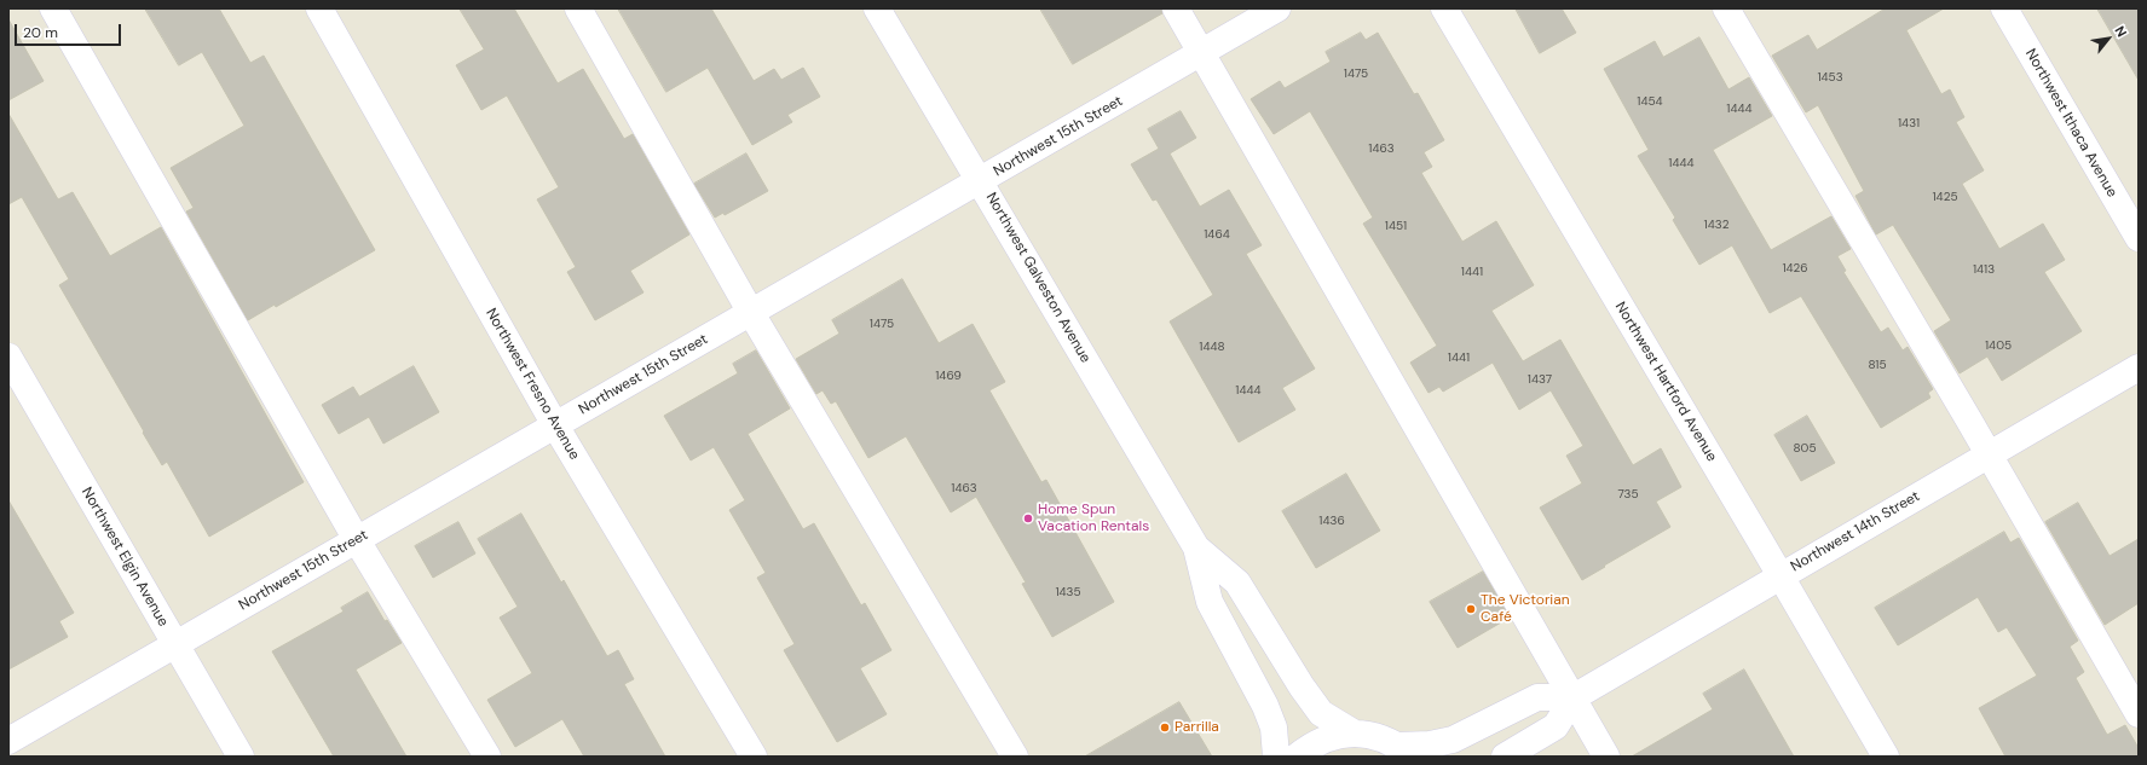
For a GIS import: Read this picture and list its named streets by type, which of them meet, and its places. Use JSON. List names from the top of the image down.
{
  "streets": {
    "street": [
      "Northwest Ithaca Avenue",
      "Northwest 15th Street",
      "Northwest Galveston Avenue",
      "Northwest Hartford Avenue",
      "Northwest Fresno Avenue",
      "Northwest 14th Street",
      "Northwest Elgin Avenue"
    ]
  },
  "crossings": [
    ["Northwest 15th Street", "Northwest Galveston Avenue"],
    ["Northwest 15th Street", "Northwest Fresno Avenue"],
    ["Northwest 15th Street", "Northwest Elgin Avenue"],
    ["Northwest Hartford Avenue", "Northwest 14th Street"]
  ],
  "places": ["Home Spun Vacation Rentals", "The Victorian Café", "Parrilla"],
  "house_numbers": [
    "1475",
    "1453",
    "1454",
    "1444",
    "1431",
    "1463",
    "1444",
    "1425",
    "1432",
    "1451",
    "1464",
    "1426",
    "1413",
    "1441",
    "1475",
    "1405",
    "1448",
    "1441",
    "815",
    "1469",
    "1437",
    "1444",
    "805",
    "1463",
    "735",
    "1436",
    "1435"
  ],
  "scale_bar": "20 m",
  "north": "top right"
}
